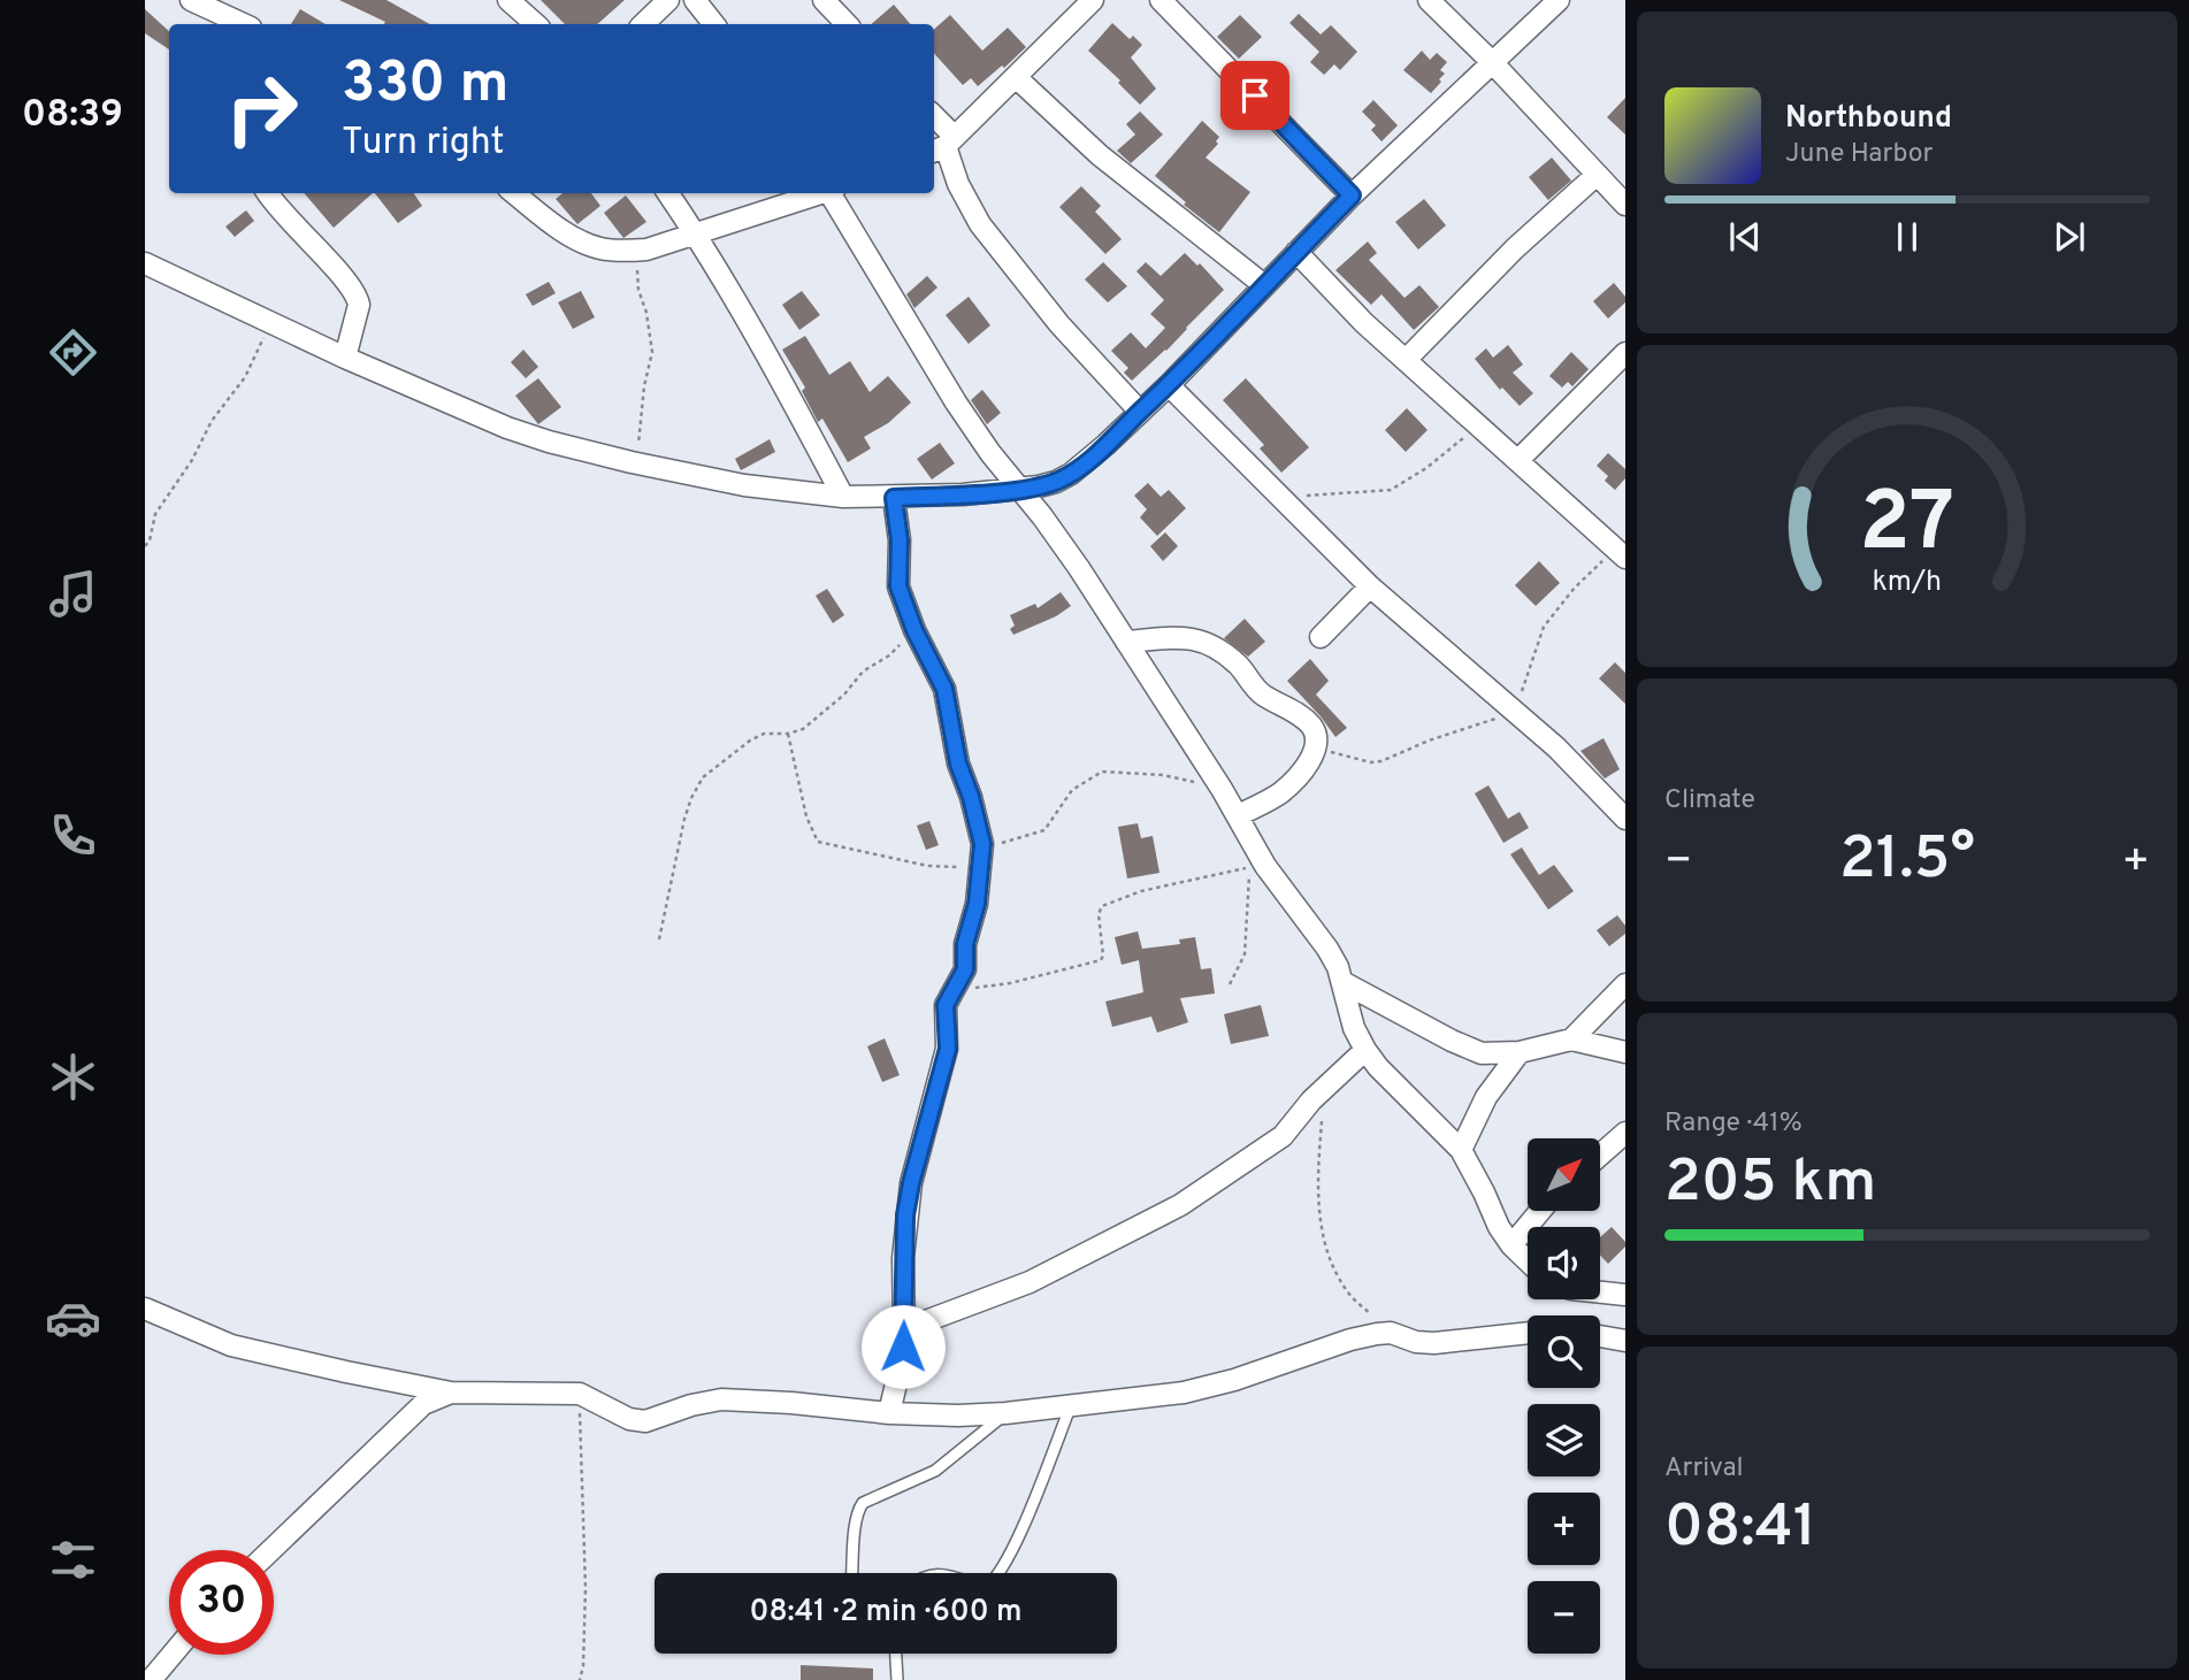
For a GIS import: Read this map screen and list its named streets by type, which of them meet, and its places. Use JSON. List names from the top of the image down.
{
  "north": "top right",
  "page": {
    "tabs": "08:39",
    "turn": ["330 m", "Turn right"],
    "song": ["Northbound", "June Harbor"],
    "tile": [
      "Climate",
      ["Range · 41%", "205 km"],
      ["Arrival", "08:41"]
    ],
    "heat": ["−", "21.5°", "+"],
    "map_buttons": ["+", "−"],
    "limit": "30",
    "trip": "08:41 · 2 min · 600 m",
    "gauge": ["27", "km/h"]
  }
}
